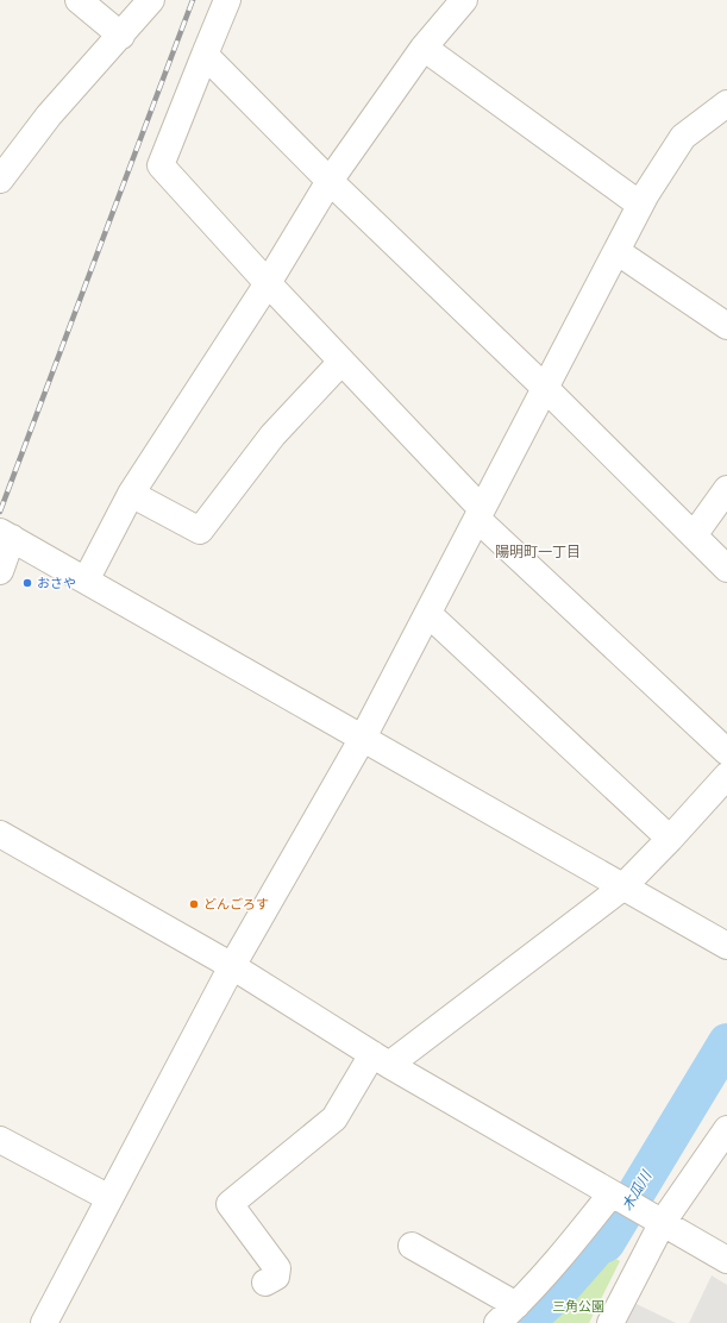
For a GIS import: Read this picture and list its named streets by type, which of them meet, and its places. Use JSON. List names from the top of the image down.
{
  "districts": ["陽明町一丁目"],
  "water": ["木瓜川"],
  "parks": ["三角公園"],
  "places": ["おさや", "どんごろす"]
}
